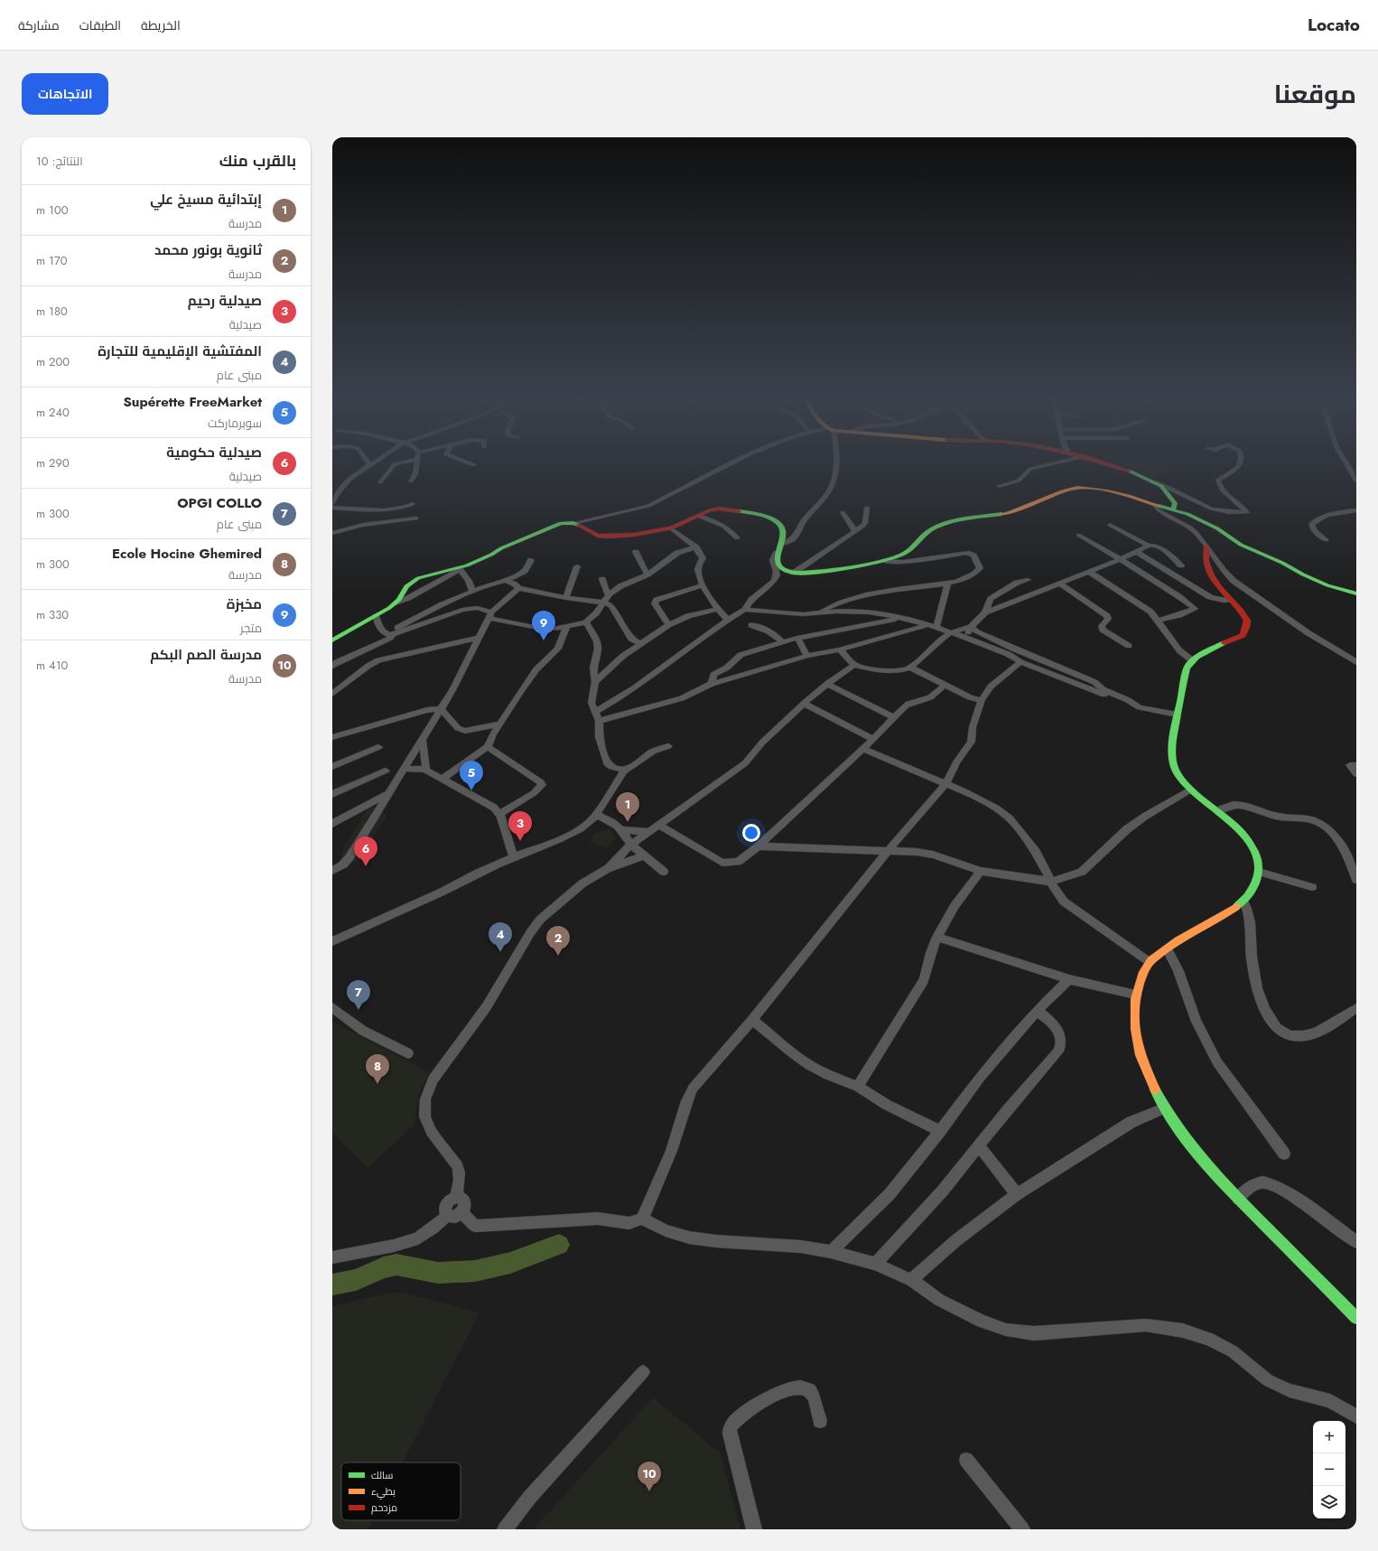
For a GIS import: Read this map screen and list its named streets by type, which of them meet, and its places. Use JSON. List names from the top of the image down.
{
  "legend": ["سالك", "بطيء", "مزدحم"],
  "page": {
    "header": "Locato",
    "nav": ["الخريطة", "الطبقات", "مشاركة"],
    "title": "موقعنا",
    "buttons": "الاتجاهات",
    "heading": ["بالقرب منك", "النتائج: 10"],
    "list": [
      {
        "mark": "1",
        "name": "إبتدائية مسيخ علي",
        "note": "مدرسة",
        "value": "100 m"
      },
      {
        "mark": "2",
        "name": "ثانوية بونور محمد",
        "note": "مدرسة",
        "value": "170 m"
      },
      {
        "mark": "3",
        "name": "صيدلية رحيم",
        "note": "صيدلية",
        "value": "180 m"
      },
      {
        "mark": "4",
        "name": "المفتشية الإقليمية للتجارة",
        "note": "مبنى عام",
        "value": "200 m"
      },
      {
        "mark": "5",
        "name": "Supérette FreeMarket",
        "note": "سوبرماركت",
        "value": "240 m"
      },
      {
        "mark": "6",
        "name": "صيدلية حكومية",
        "note": "صيدلية",
        "value": "290 m"
      },
      {
        "mark": "7",
        "name": "OPGI COLLO",
        "note": "مبنى عام",
        "value": "300 m"
      },
      {
        "mark": "8",
        "name": "Ecole Hocine Ghemired",
        "note": "مدرسة",
        "value": "300 m"
      },
      {
        "mark": "9",
        "name": "مخبزة",
        "note": "متجر",
        "value": "330 m"
      },
      {
        "mark": "10",
        "name": "مدرسة الصم البكم",
        "note": "مدرسة",
        "value": "410 m"
      }
    ],
    "pins": [
      "9",
      "5",
      "1",
      "3",
      "6",
      "4",
      "2",
      "7",
      "8",
      "10"
    ],
    "map_buttons": ["+", "−"]
  }
}
